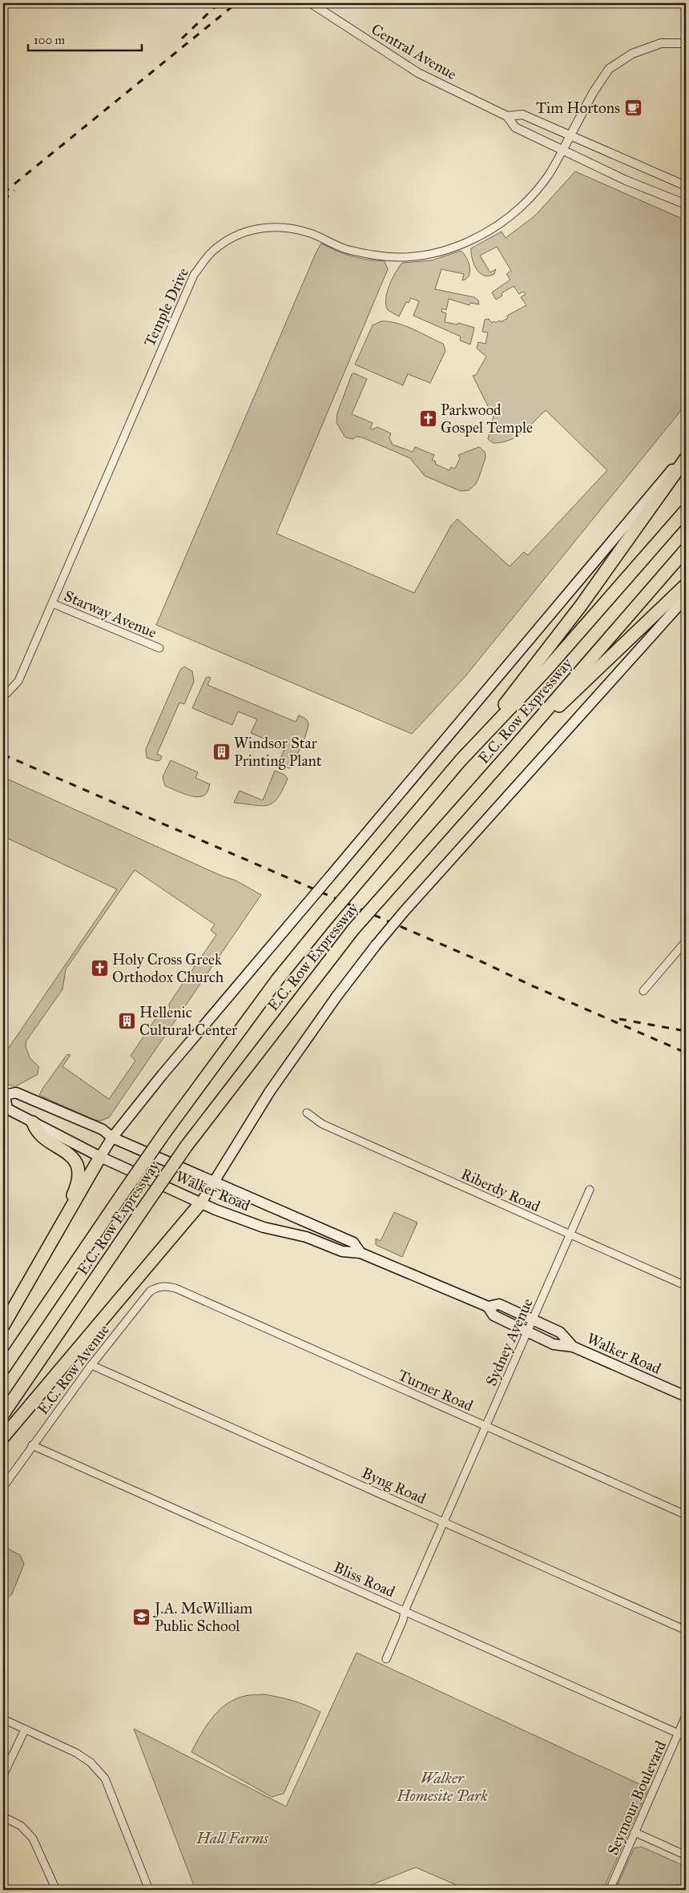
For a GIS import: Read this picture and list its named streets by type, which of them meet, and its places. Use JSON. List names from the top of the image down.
{
  "streets": {
    "highway": ["E.C. Row Expressway"],
    "main road": ["Walker Road"],
    "street": [
      "Central Avenue",
      "Temple Drive",
      "Starway Avenue",
      "Riberdy Road",
      "Sydney Avenue",
      "E.C. Row Avenue",
      "Turner Road",
      "Byng Road",
      "Bliss Road",
      "Seymour Boulevard"
    ]
  },
  "crossings": [
    ["Central Avenue", "Temple Drive"],
    ["Temple Drive", "Starway Avenue"],
    ["Riberdy Road", "Sydney Avenue"],
    ["Walker Road", "Sydney Avenue"],
    ["Sydney Avenue", "Turner Road"],
    ["Sydney Avenue", "Byng Road"],
    ["Sydney Avenue", "Bliss Road"],
    ["E.C. Row Avenue", "Turner Road"],
    ["E.C. Row Avenue", "Byng Road"],
    ["E.C. Row Avenue", "Bliss Road"],
    ["Bliss Road", "Seymour Boulevard"]
  ],
  "parks": ["Walker Homesite Park", "Hall Farms"],
  "places": {
    "cafe": ["Tim Hortons"],
    "church": ["Parkwood Gospel Temple", "Holy Cross Greek Orthodox Church"],
    "building": ["Windsor Star Printing Plant", "Hellenic Cultural Center"],
    "school or university": ["J.A. McWilliam Public School"]
  },
  "scale_bar": "100 m"
}
